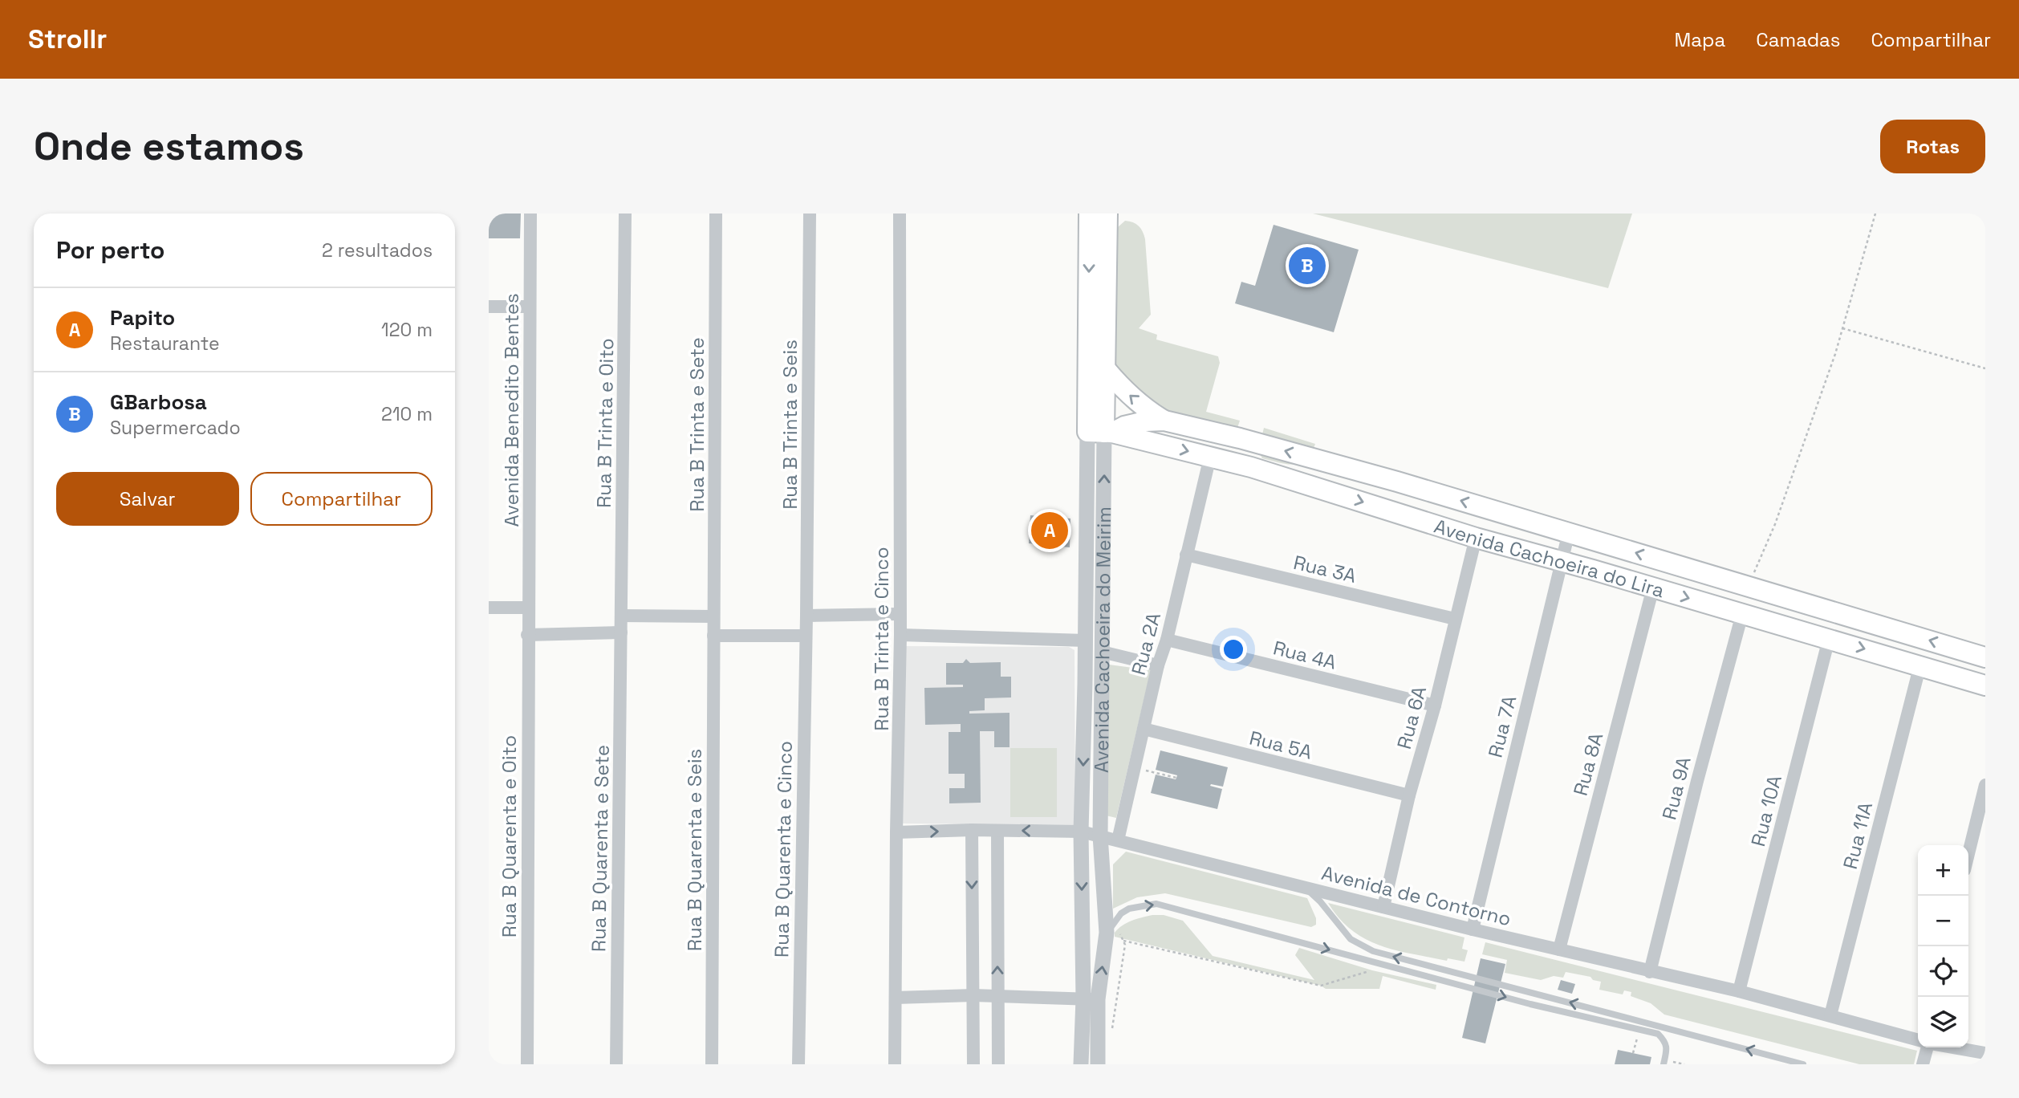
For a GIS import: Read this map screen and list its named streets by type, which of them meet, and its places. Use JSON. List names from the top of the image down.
{
  "streets": {
    "main road": ["Avenida Cachoeira do Lira", "Avenida Cachoeira do Meirim"],
    "street": [
      "Avenida Benedito Bentes",
      "Rua B Trinta e Oito",
      "Rua B Trinta e Sete",
      "Rua B Trinta e Seis",
      "Rua 3A",
      "Rua B Trinta e Cinco",
      "Rua 2A",
      "Rua 4A",
      "Rua 6A",
      "Rua 7A",
      "Rua 5A",
      "Rua 8A",
      "Rua 9A",
      "Rua 10A",
      "Rua 11A",
      "Rua B Quarenta e Oito",
      "Rua B Quarenta e Sete",
      "Rua B Quarenta e Cinco",
      "Rua B Quarenta e Seis",
      "Avenida de Contorno"
    ]
  },
  "crossings": [
    ["Avenida Benedito Bentes", "Rua B Quarenta e Oito"],
    ["Rua B Trinta e Oito", "Rua B Quarenta e Sete"],
    ["Rua B Trinta e Sete", "Rua B Quarenta e Seis"],
    ["Rua B Trinta e Seis", "Rua B Quarenta e Cinco"],
    ["Avenida Cachoeira do Lira", "Avenida Cachoeira do Meirim"],
    ["Avenida Cachoeira do Lira", "Rua 2A"],
    ["Avenida Cachoeira do Lira", "Rua 6A"],
    ["Avenida Cachoeira do Lira", "Rua 7A"],
    ["Avenida Cachoeira do Lira", "Rua 8A"],
    ["Avenida Cachoeira do Lira", "Rua 9A"],
    ["Avenida Cachoeira do Lira", "Rua 10A"],
    ["Avenida Cachoeira do Lira", "Rua 11A"],
    ["Rua 3A", "Rua 2A"],
    ["Rua 3A", "Rua 6A"],
    ["Rua B Trinta e Cinco", "Avenida de Contorno"],
    ["Avenida Cachoeira do Meirim", "Avenida de Contorno"],
    ["Rua 2A", "Rua 4A"],
    ["Rua 2A", "Rua 5A"],
    ["Rua 2A", "Avenida de Contorno"],
    ["Rua 4A", "Rua 6A"],
    ["Rua 6A", "Rua 5A"],
    ["Rua 6A", "Avenida de Contorno"],
    ["Rua 7A", "Avenida de Contorno"],
    ["Rua 8A", "Avenida de Contorno"],
    ["Rua 9A", "Avenida de Contorno"],
    ["Rua 10A", "Avenida de Contorno"],
    ["Rua 11A", "Avenida de Contorno"]
  ],
  "page": {
    "header": "Strollr",
    "nav": ["Mapa", "Camadas", "Compartilhar"],
    "buttons": [
      "Rotas",
      ["Salvar", "Compartilhar"]
    ],
    "title": "Onde estamos",
    "heading": ["Por perto", "2 resultados"],
    "pins": ["B", "A"],
    "list": [
      {
        "mark": "A",
        "name": "Papito",
        "note": "Restaurante",
        "value": "120 m"
      },
      {
        "mark": "B",
        "name": "GBarbosa",
        "note": "Supermercado",
        "value": "210 m"
      }
    ],
    "map_buttons": ["+", "−"]
  }
}
